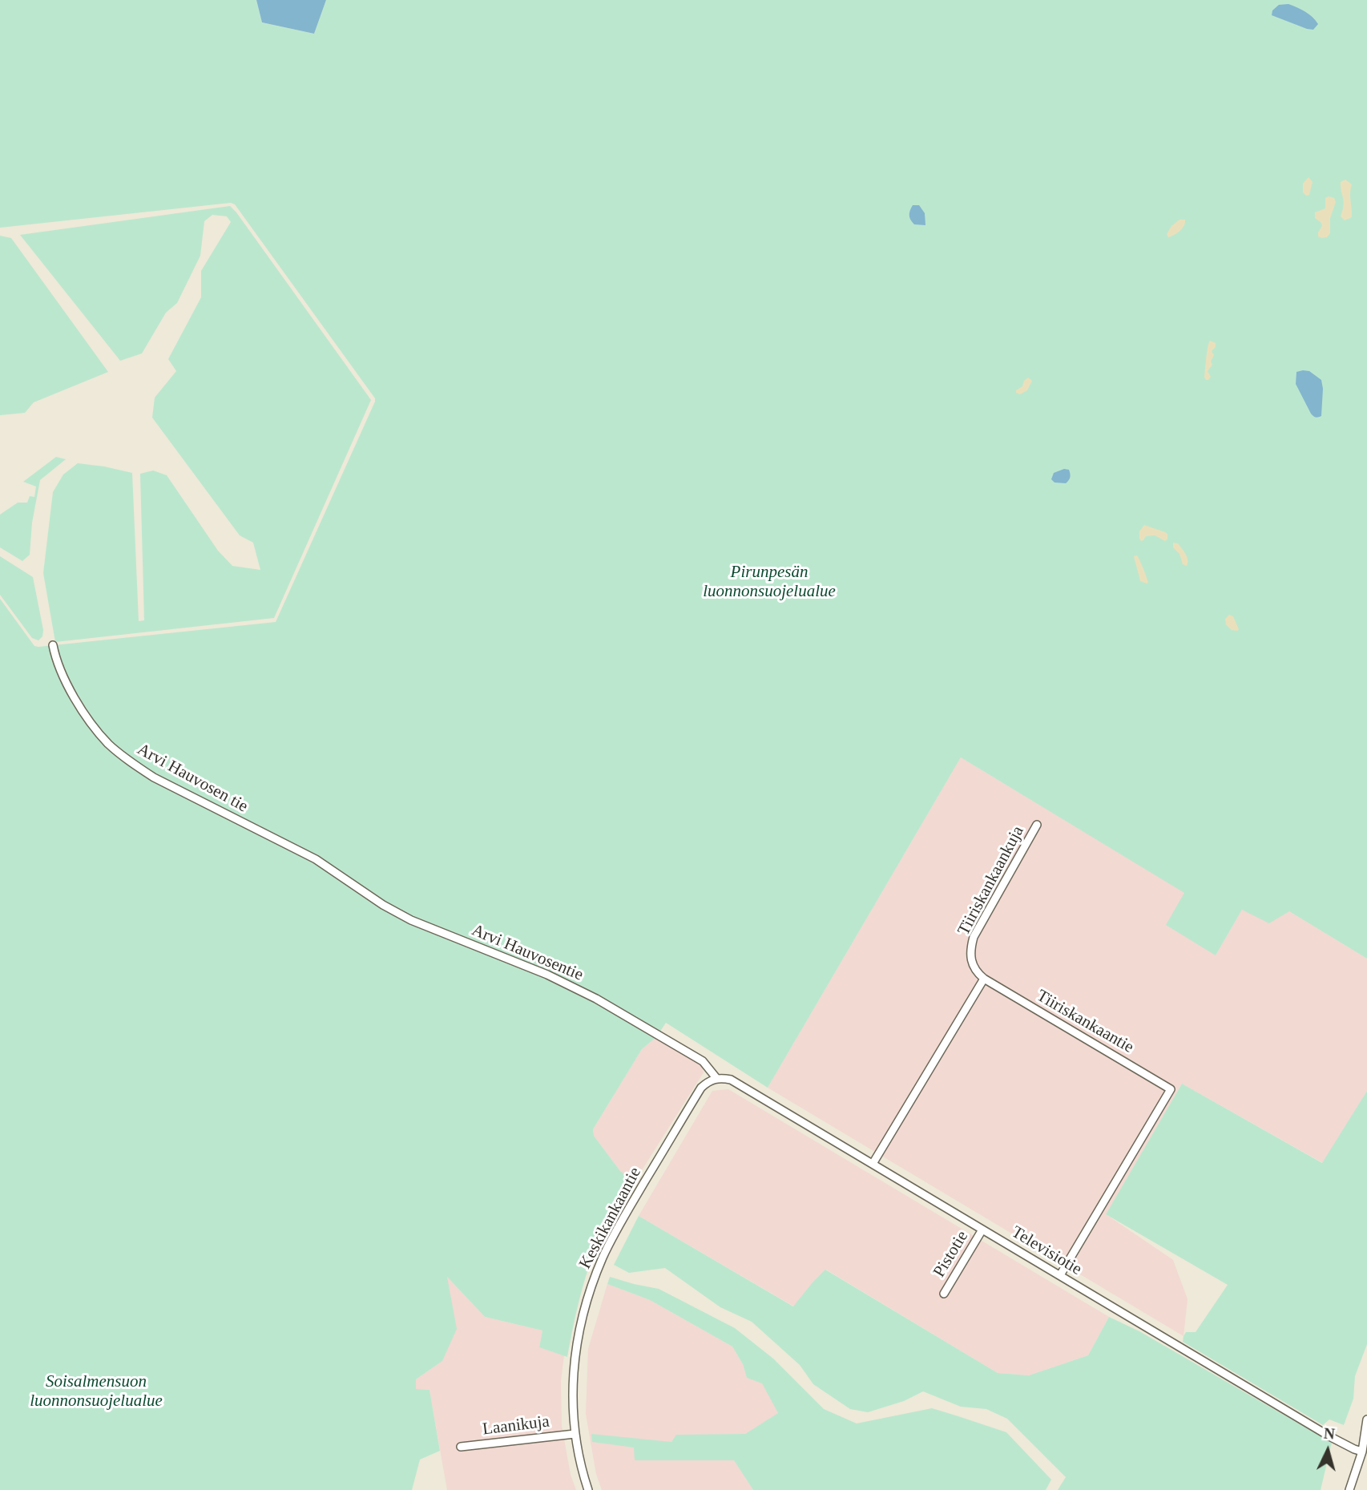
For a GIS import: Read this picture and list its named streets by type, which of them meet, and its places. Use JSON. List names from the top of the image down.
{
  "streets": {
    "street": [
      "Arvi Hauvosen tie",
      "Tiiriskankaankuja",
      "Arvi Hauvosentie",
      "Tiiriskankaantie",
      "Keskikankaantie",
      "Televisiotie",
      "Pistotie",
      "Laanikuja"
    ]
  },
  "crossings": [
    ["Arvi Hauvosen tie", "Arvi Hauvosentie"],
    ["Tiiriskankaankuja", "Tiiriskankaantie"],
    ["Arvi Hauvosentie", "Keskikankaantie"],
    ["Arvi Hauvosentie", "Televisiotie"],
    ["Tiiriskankaantie", "Televisiotie"],
    ["Keskikankaantie", "Televisiotie"],
    ["Keskikankaantie", "Laanikuja"],
    ["Televisiotie", "Pistotie"]
  ],
  "parks": ["Pirunpesän luonnonsuojelualue", "Soisalmensuon luonnonsuojelualue"],
  "north": "top"
}
